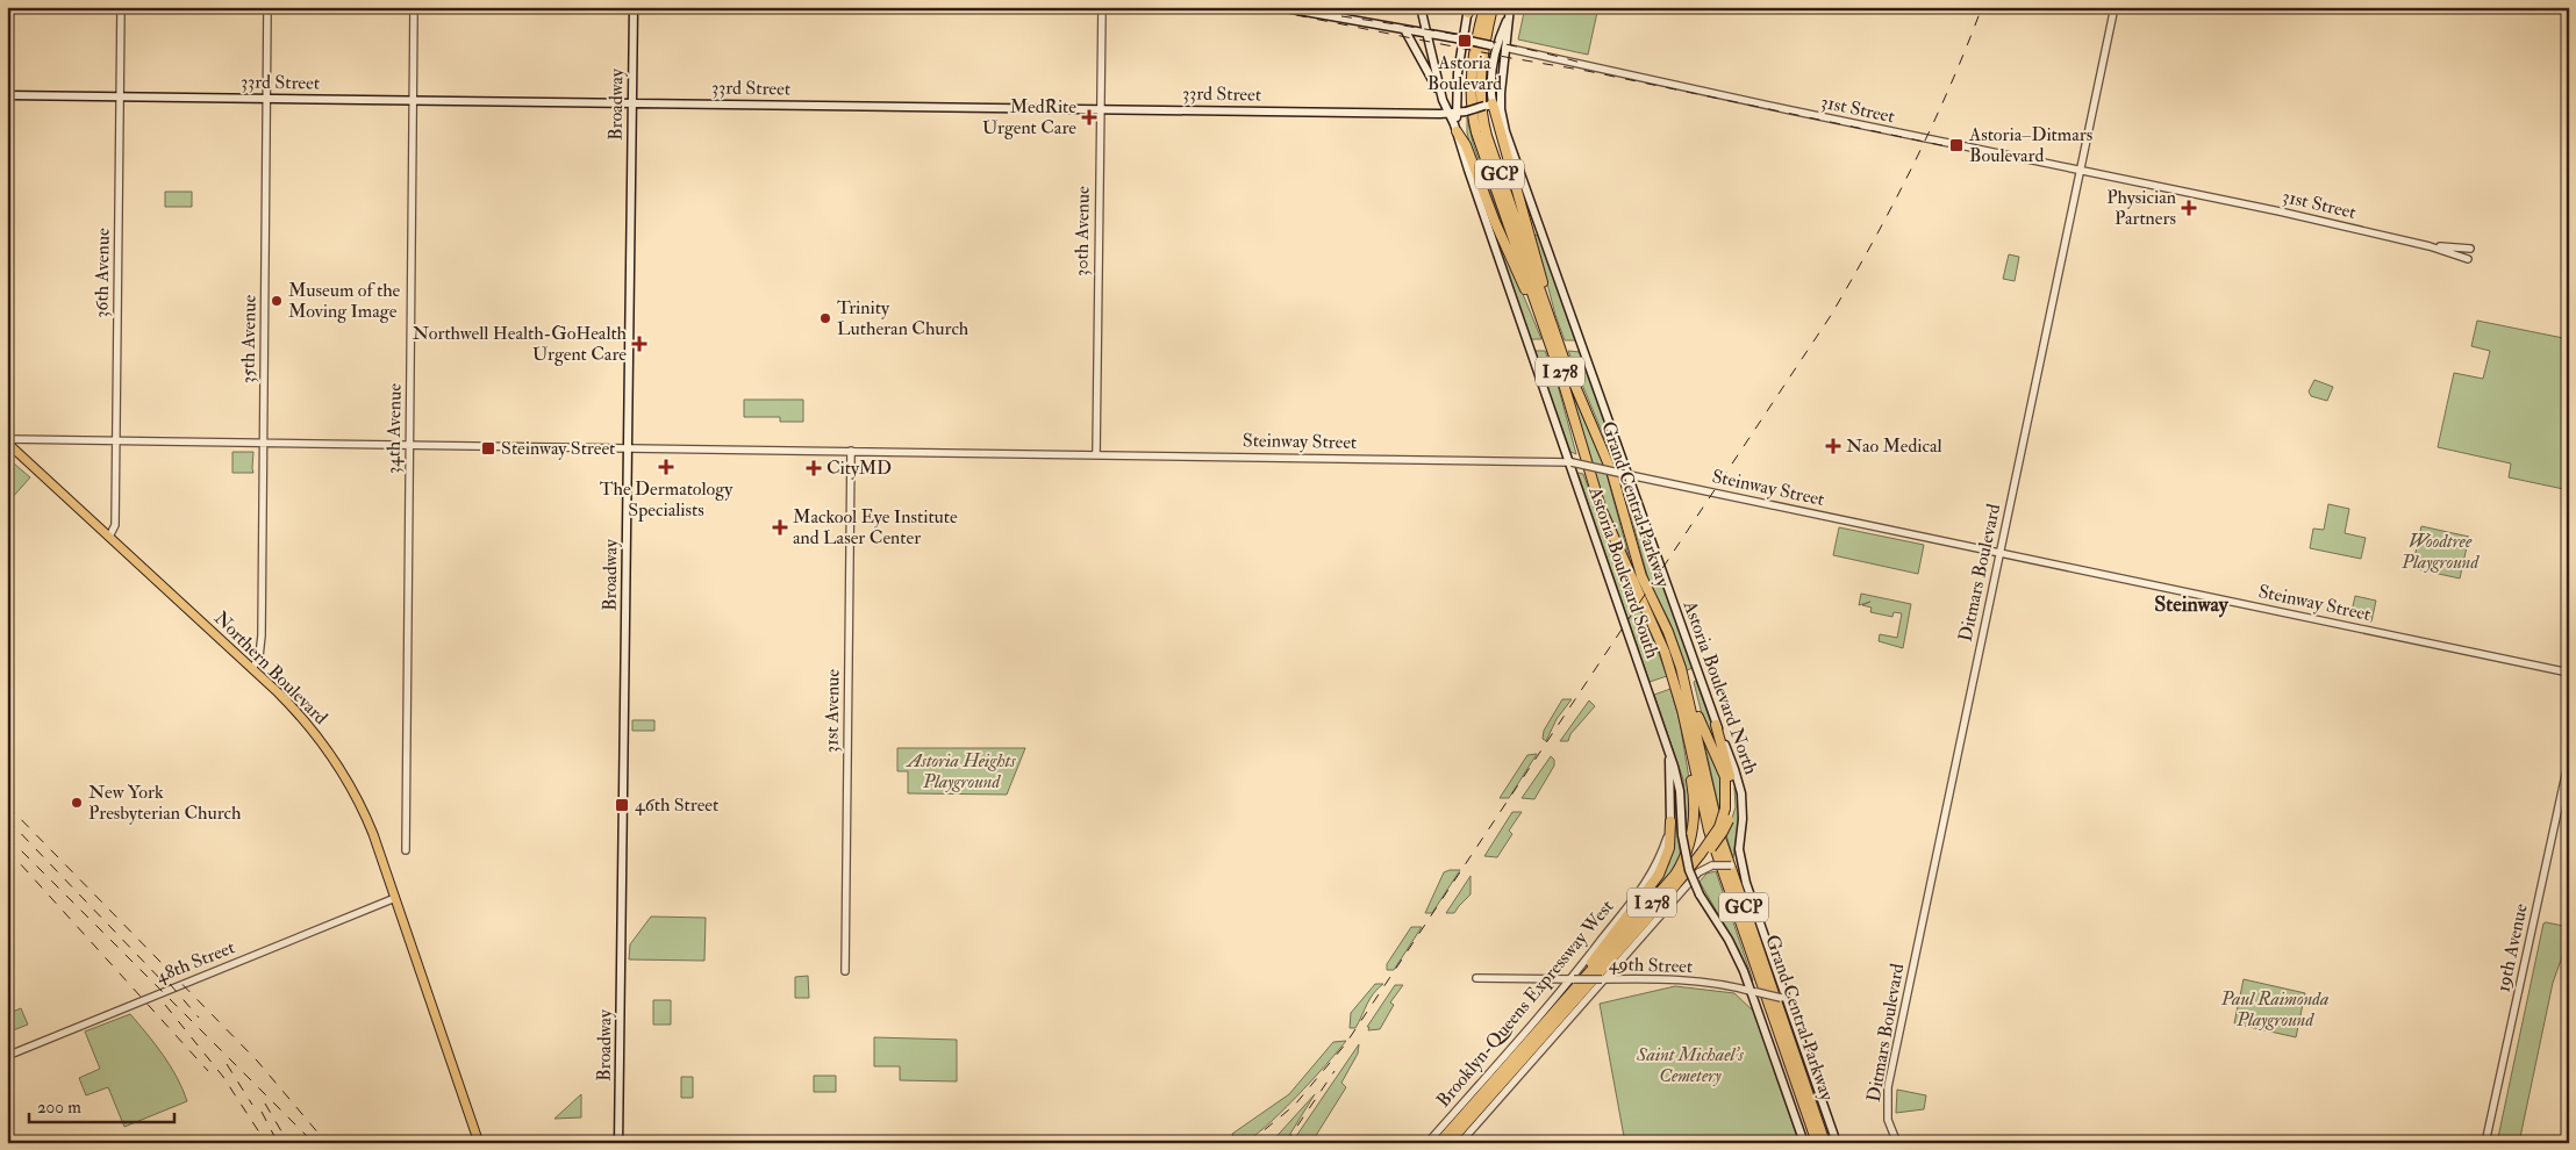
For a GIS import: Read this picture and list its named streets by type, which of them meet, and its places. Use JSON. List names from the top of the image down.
{
  "streets": {
    "highway": [
      "GCP",
      "I 278",
      "Grand Central Parkway",
      "Brooklyn-Queens Expressway West"
    ],
    "main road": [
      "33rd Street",
      "Broadway",
      "31st Street",
      "Astoria Boulevard South",
      "Northern Boulevard",
      "Astoria Boulevard North"
    ],
    "street": [
      "30th Avenue",
      "36th Avenue",
      "35th Avenue",
      "34th Avenue",
      "Steinway Street",
      "Ditmars Boulevard",
      "31st Avenue",
      "19th Avenue",
      "48th Street",
      "49th Street"
    ]
  },
  "crossings": [
    ["33rd Street", "Broadway"],
    ["33rd Street", "30th Avenue"],
    ["33rd Street", "36th Avenue"],
    ["33rd Street", "35th Avenue"],
    ["33rd Street", "34th Avenue"],
    ["33rd Street", "Astoria Boulevard South"],
    ["Broadway", "Steinway Street"],
    ["31st Street", "Astoria Boulevard South"],
    ["31st Street", "Ditmars Boulevard"],
    ["31st Street", "Astoria Boulevard North"],
    ["30th Avenue", "Steinway Street"],
    ["36th Avenue", "Steinway Street"],
    ["36th Avenue", "Northern Boulevard"],
    ["35th Avenue", "Steinway Street"],
    ["35th Avenue", "Northern Boulevard"],
    ["34th Avenue", "Steinway Street"],
    ["Steinway Street", "Astoria Boulevard South"],
    ["Steinway Street", "Ditmars Boulevard"],
    ["Steinway Street", "Northern Boulevard"],
    ["Steinway Street", "Astoria Boulevard North"],
    ["Steinway Street", "31st Avenue"],
    ["Grand Central Parkway", "Brooklyn-Queens Expressway West"],
    ["Astoria Boulevard South", "49th Street"],
    ["Astoria Boulevard South", "Brooklyn-Queens Expressway West"],
    ["Northern Boulevard", "48th Street"],
    ["Astoria Boulevard North", "49th Street"],
    ["49th Street", "Brooklyn-Queens Expressway West"]
  ],
  "districts": ["Steinway"],
  "parks": [
    "Woodtree Playground",
    "Astoria Heights Playground",
    "Paul Raimonda Playground",
    "Saint Michael’s Cemetery"
  ],
  "places": {
    "transit": [
      "Astoria Boulevard",
      "Astoria–Ditmars Boulevard",
      "Steinway Street",
      "46th Street"
    ],
    "health": [
      "MedRite Urgent Care",
      "Physician Partners",
      "Northwell Health-GoHealth Urgent Care",
      "Nao Medical",
      "The Dermatology Specialists",
      "CityMD",
      "Mackool Eye Institute and Laser Center"
    ],
    "other": ["Museum of the Moving Image", "Trinity Lutheran Church", "New York Presbyterian Church"]
  },
  "scale_bar": "200 m"
}
